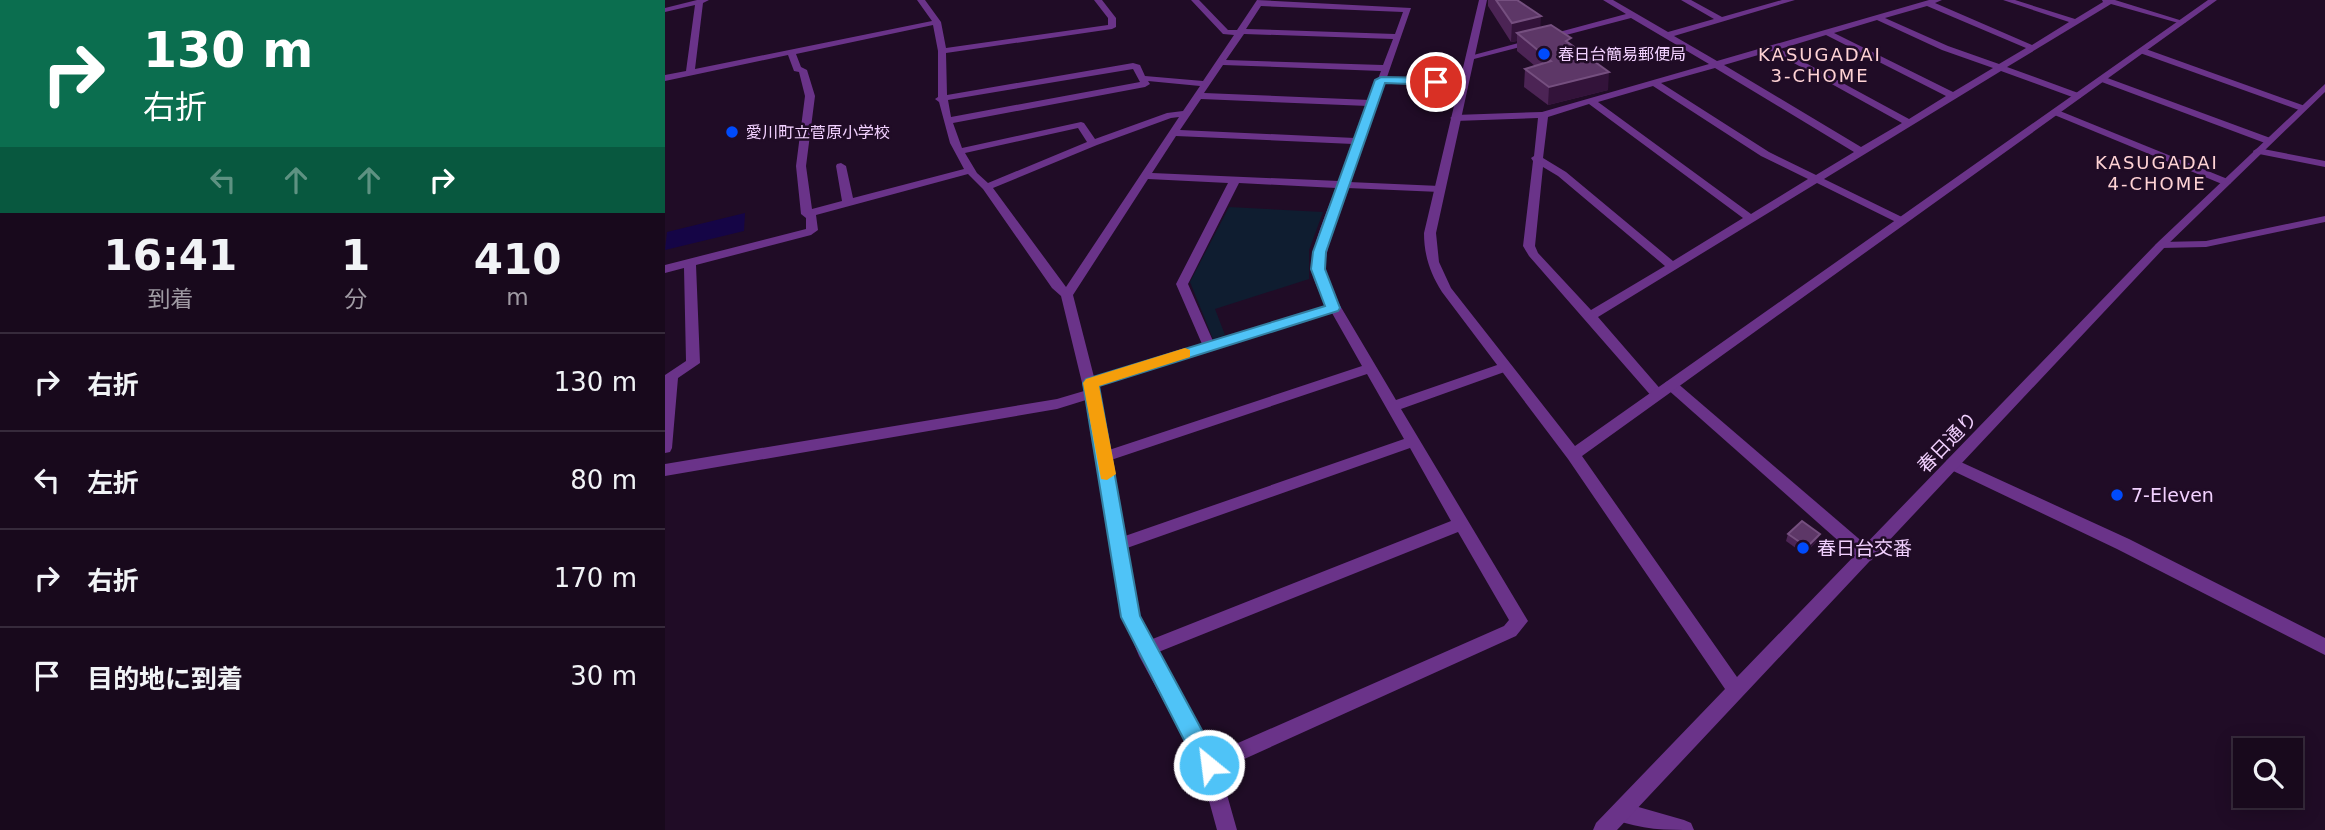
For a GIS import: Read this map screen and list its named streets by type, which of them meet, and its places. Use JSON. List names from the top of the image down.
{
  "streets": {
    "street": ["春日通り"]
  },
  "districts": ["KASUGADAI 3-CHOME", "KASUGADAI 4-CHOME"],
  "places": [
    "春日台簡易郵便局",
    "愛川町立菅原小学校",
    "7-Eleven",
    "春日台交番"
  ],
  "page": {
    "turn": ["130 m", "右折"],
    "eta": [
      "16:41",
      "到着",
      "1",
      "分",
      "410",
      "m"
    ],
    "list": [
      {
        "name": "右折",
        "value": "130 m"
      },
      {
        "name": "左折",
        "value": "80 m"
      },
      {
        "name": "右折",
        "value": "170 m"
      },
      {
        "name": "目的地に到着",
        "value": "30 m"
      }
    ]
  }
}
